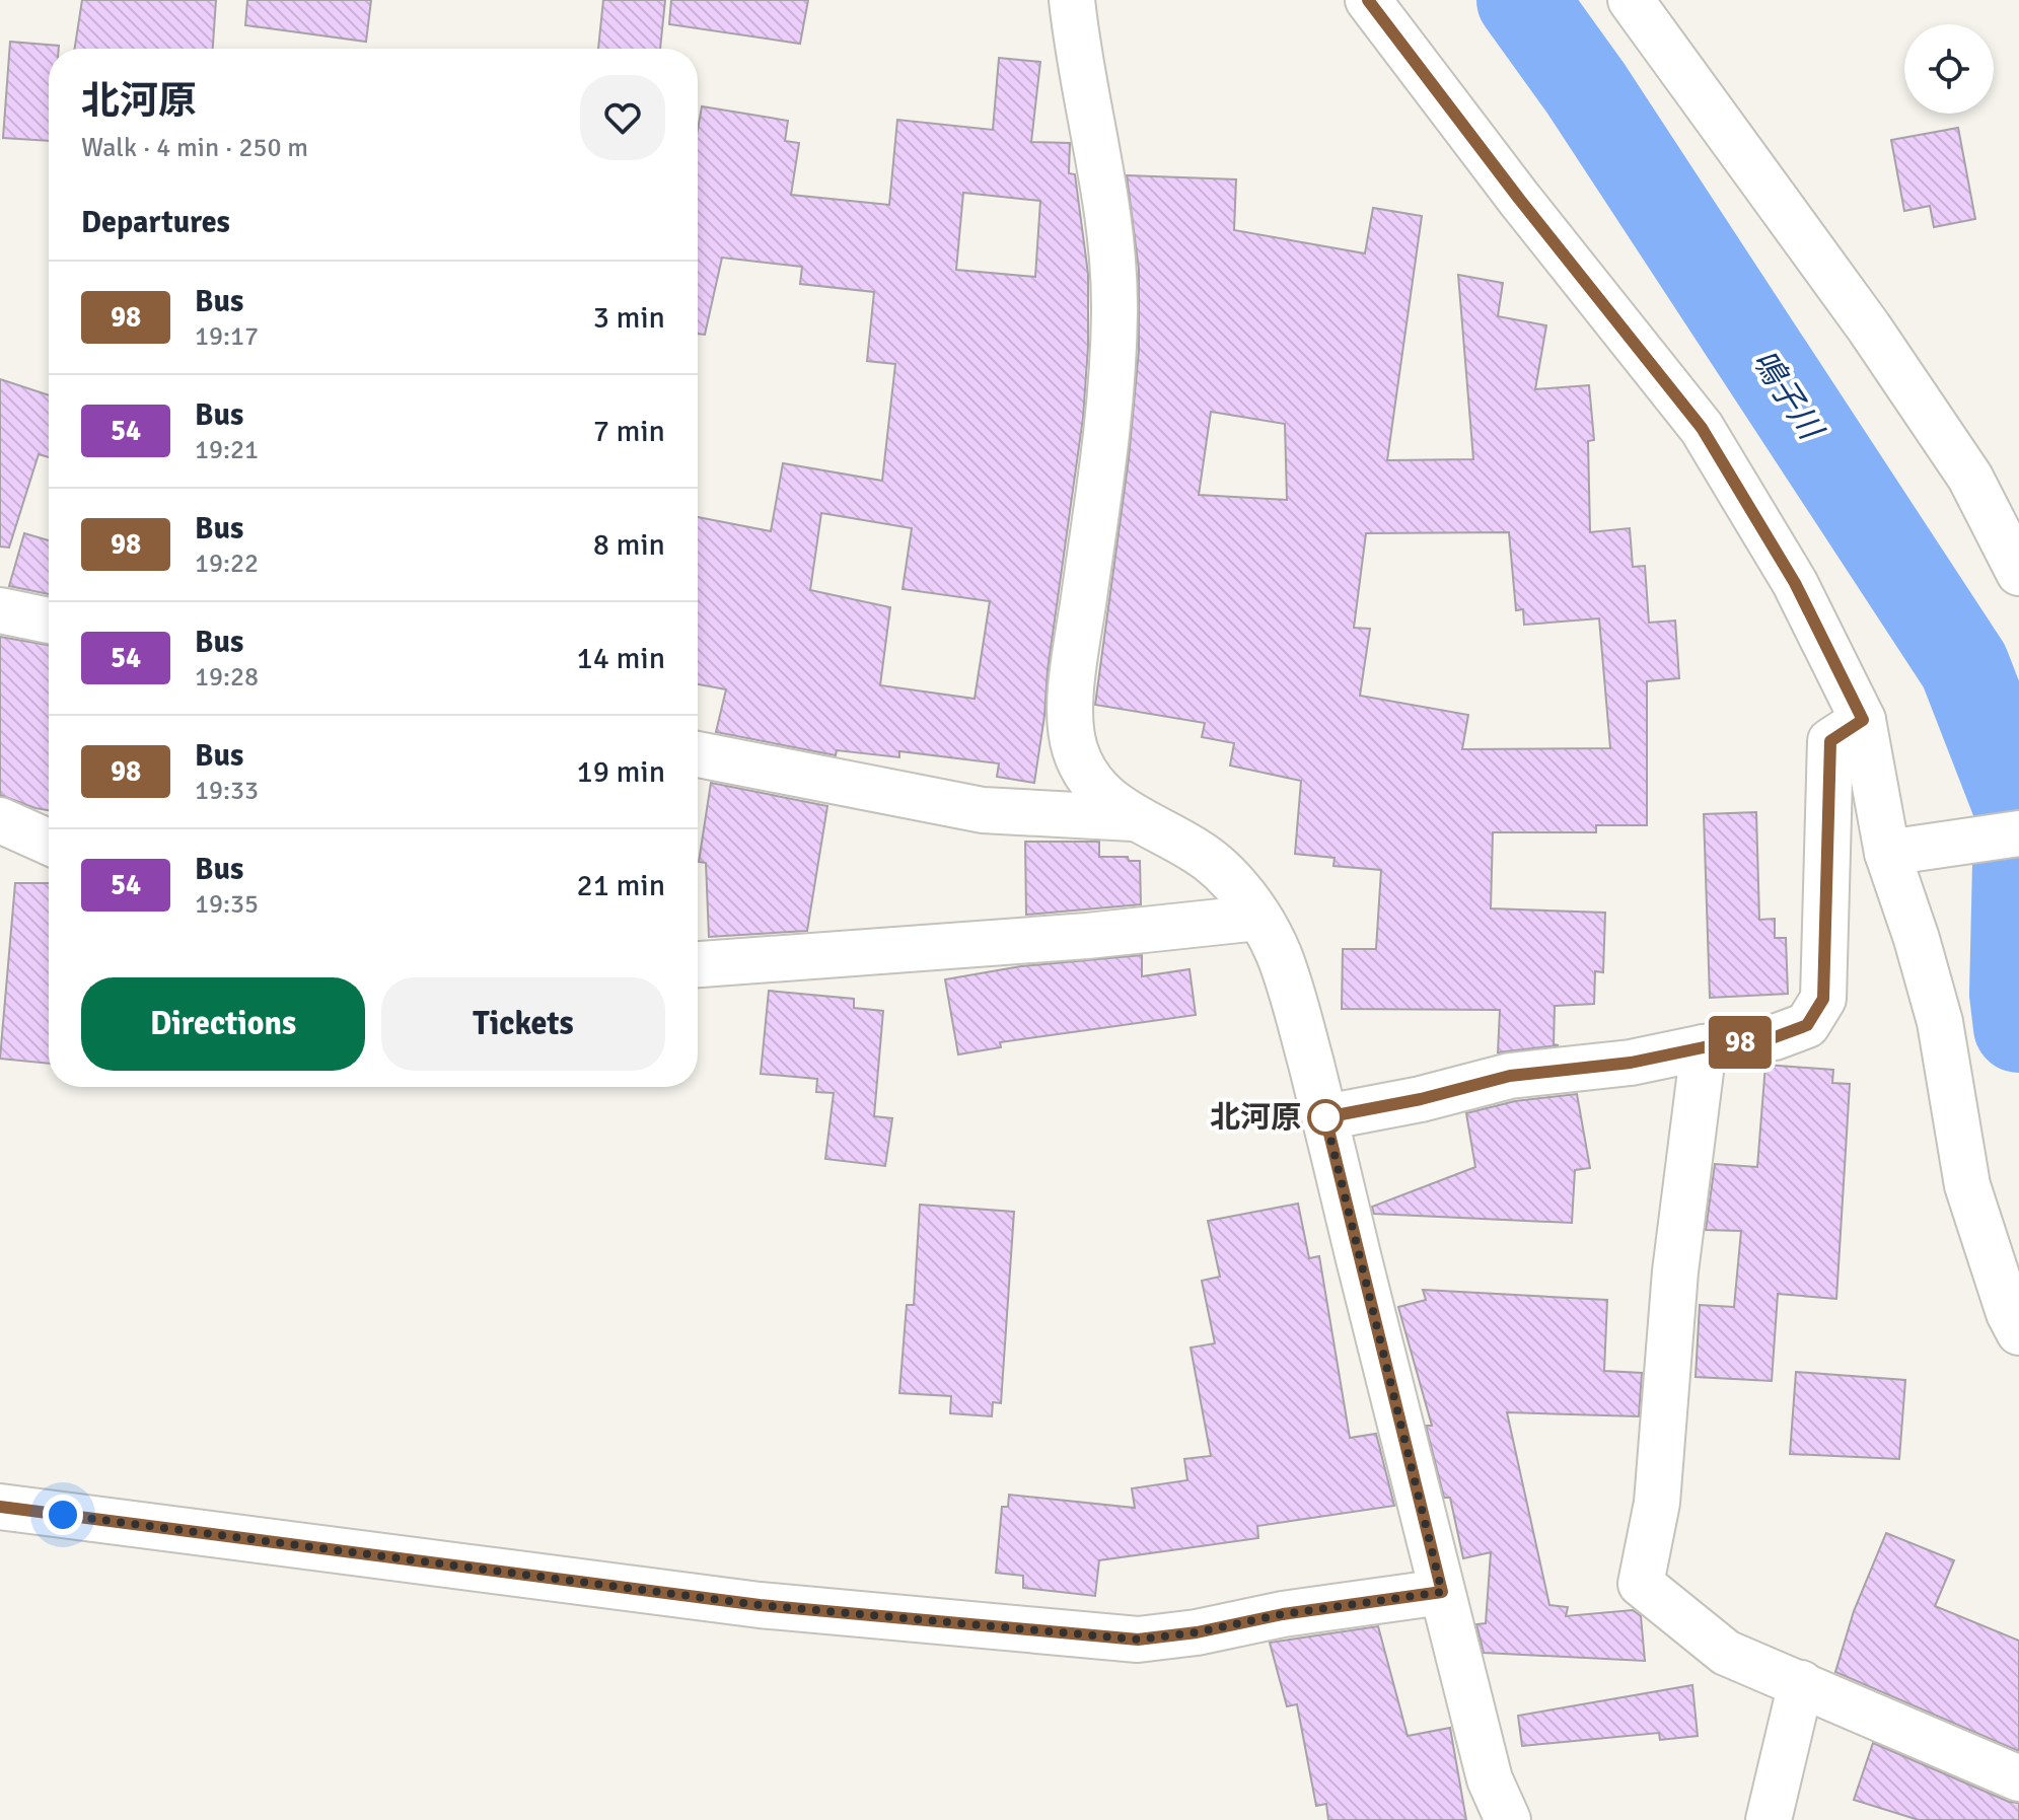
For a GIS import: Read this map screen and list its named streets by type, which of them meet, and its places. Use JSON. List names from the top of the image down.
{
  "water": ["鳴子川"],
  "places": ["北河原"],
  "lines": ["bus line 98"],
  "page": {
    "on_map": "98",
    "heading": [
      ["北河原", "Walk · 4 min · 250 m"],
      "Departures"
    ],
    "list": [
      {
        "mark": "98",
        "name": "Bus",
        "note": "19:17",
        "value": "3 min"
      },
      {
        "mark": "54",
        "name": "Bus",
        "note": "19:21",
        "value": "7 min"
      },
      {
        "mark": "98",
        "name": "Bus",
        "note": "19:22",
        "value": "8 min"
      },
      {
        "mark": "54",
        "name": "Bus",
        "note": "19:28",
        "value": "14 min"
      },
      {
        "mark": "98",
        "name": "Bus",
        "note": "19:33",
        "value": "19 min"
      },
      {
        "mark": "54",
        "name": "Bus",
        "note": "19:35",
        "value": "21 min"
      }
    ],
    "buttons": ["Directions", "Tickets"]
  }
}
